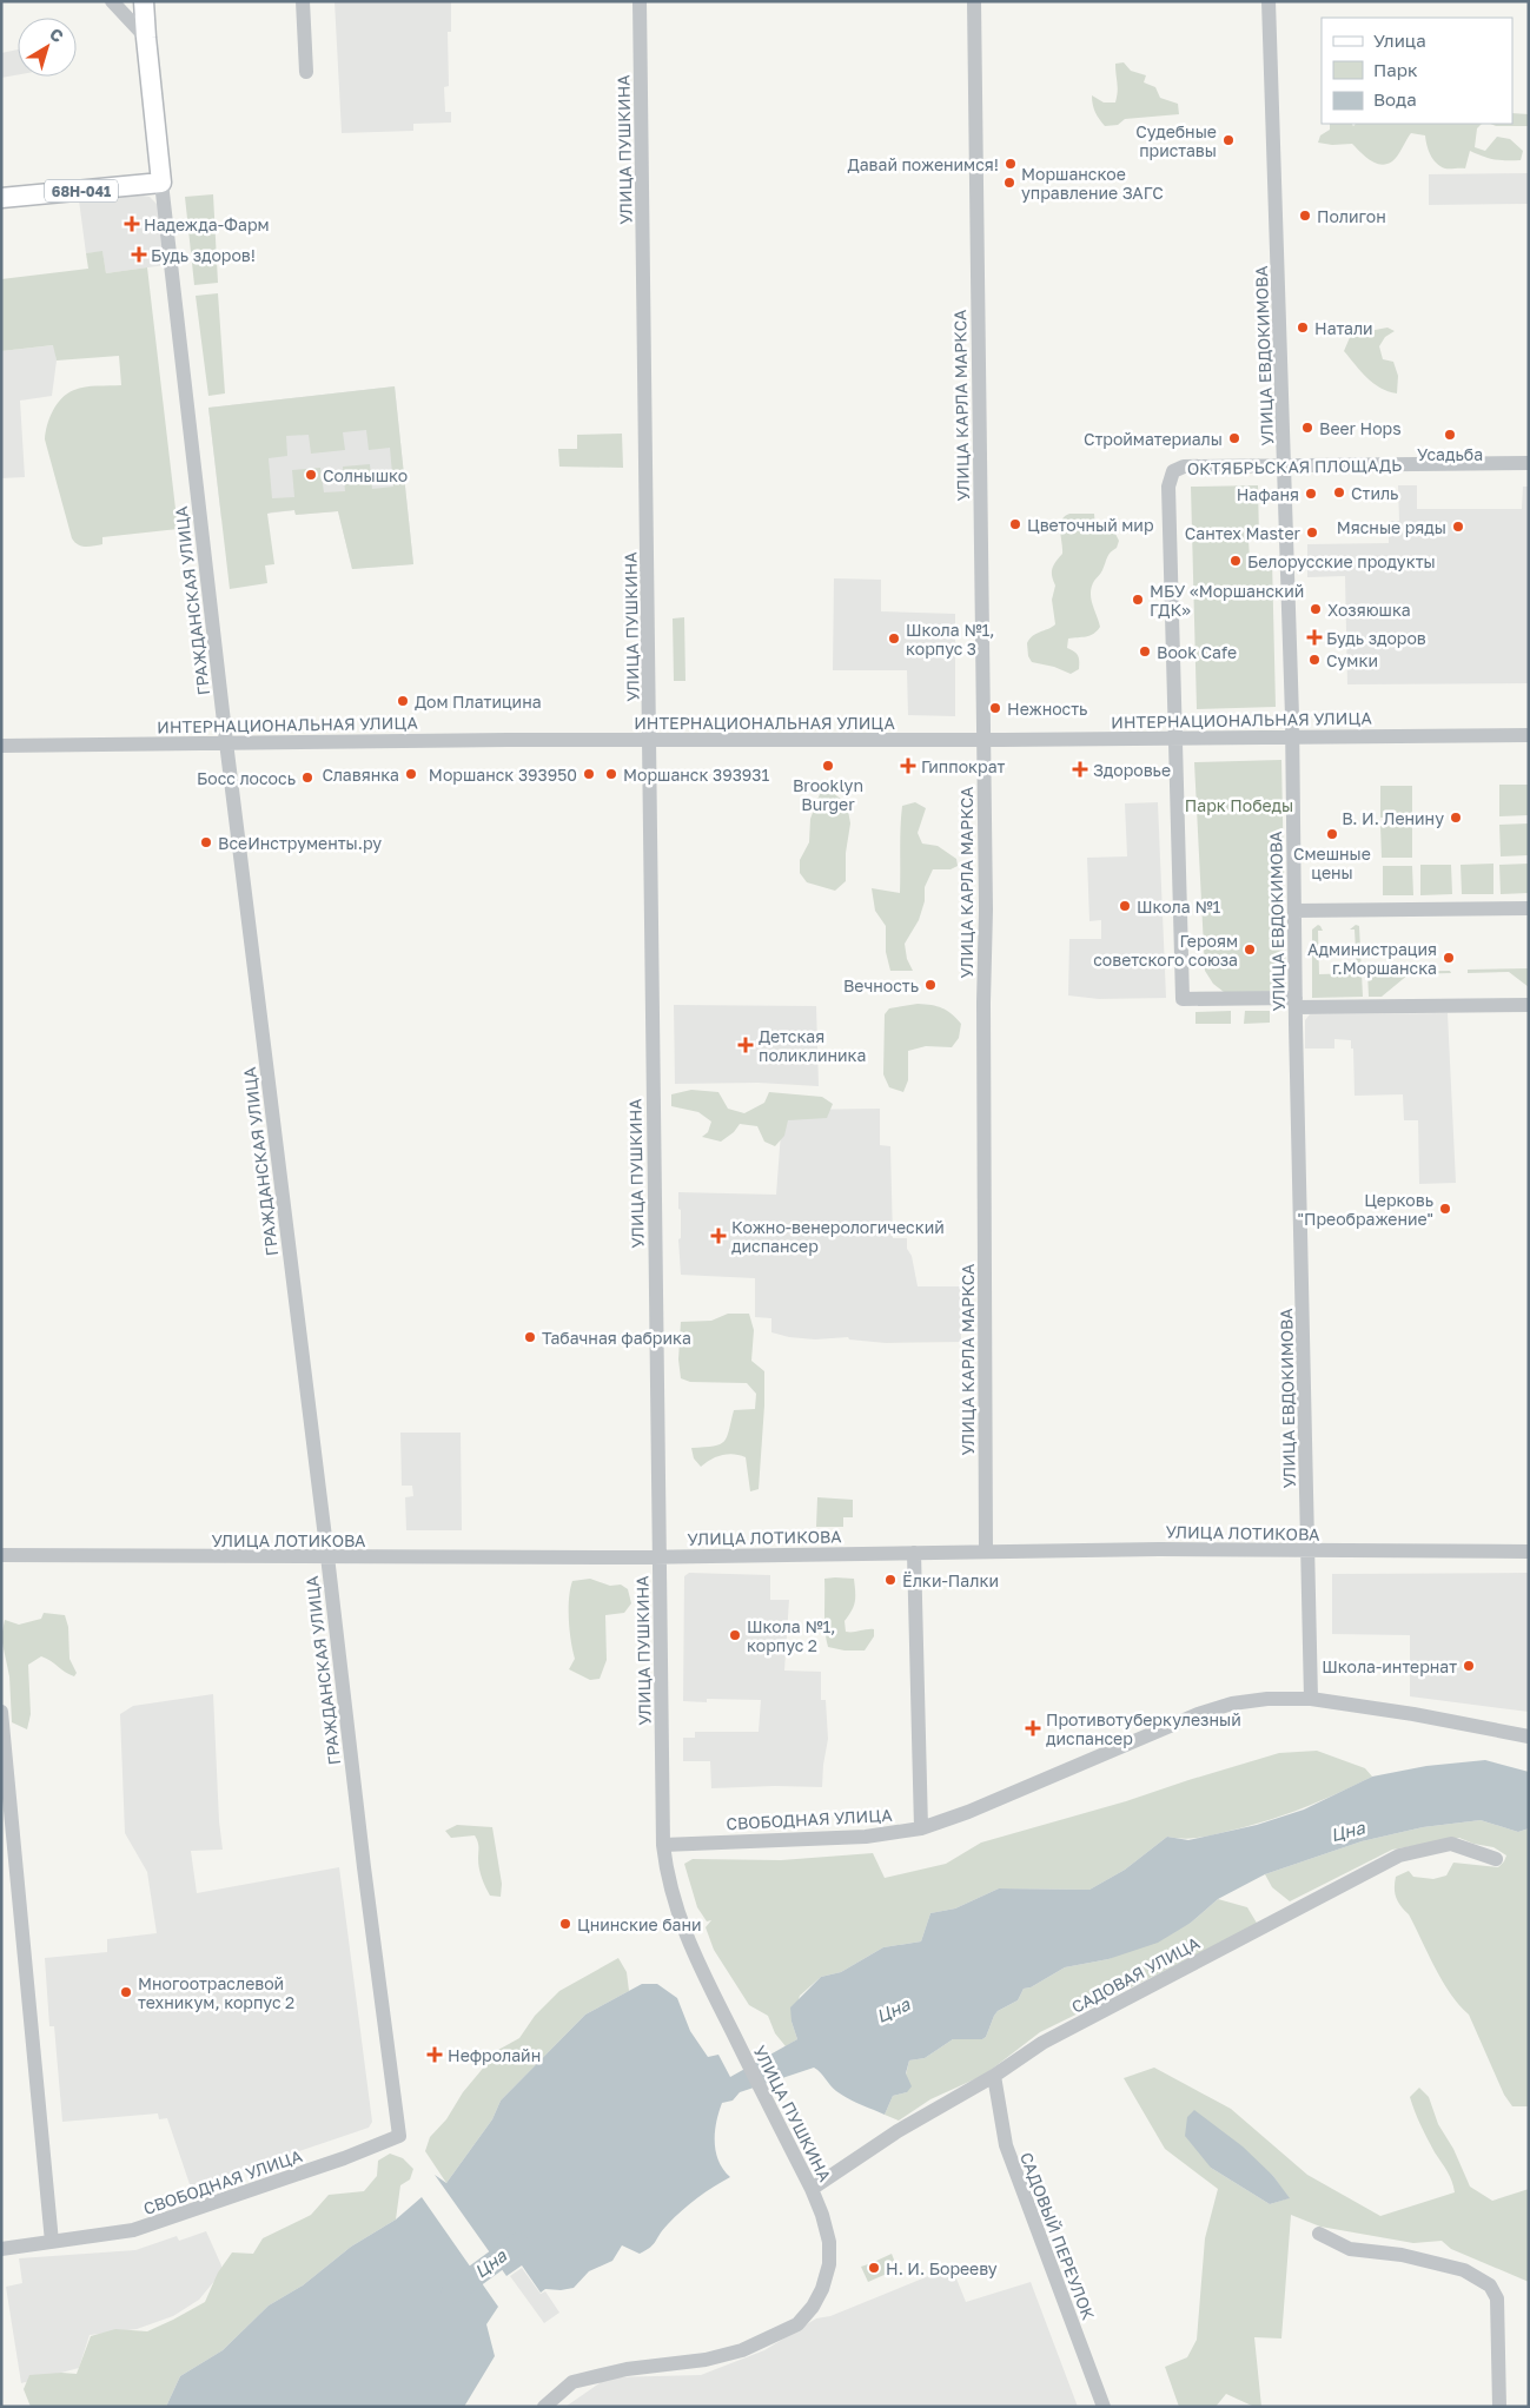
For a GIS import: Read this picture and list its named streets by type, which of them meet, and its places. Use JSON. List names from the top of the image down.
{
  "streets": {
    "main road": ["68Н-041"],
    "street": [
      "УЛИЦА ПУШКИНА",
      "УЛИЦА ЕВДОКИМОВА",
      "УЛИЦА КАРЛА МАРКСА",
      "ОКТЯБРЬСКАЯ ПЛОЩАДЬ",
      "ГРАЖДАНСКАЯ УЛИЦА",
      "ИНТЕРНАЦИОНАЛЬНАЯ УЛИЦА",
      "УЛИЦА ЛОТИКОВА",
      "СВОБОДНАЯ УЛИЦА",
      "САДОВАЯ УЛИЦА",
      "САДОВЫЙ ПЕРЕУЛОК"
    ]
  },
  "crossings": [
    ["УЛИЦА ПУШКИНА", "ИНТЕРНАЦИОНАЛЬНАЯ УЛИЦА"],
    ["УЛИЦА ПУШКИНА", "УЛИЦА ЛОТИКОВА"],
    ["УЛИЦА ПУШКИНА", "СВОБОДНАЯ УЛИЦА"],
    ["УЛИЦА ПУШКИНА", "САДОВАЯ УЛИЦА"],
    ["68Н-041", "ГРАЖДАНСКАЯ УЛИЦА"],
    ["УЛИЦА ЕВДОКИМОВА", "ОКТЯБРЬСКАЯ ПЛОЩАДЬ"],
    ["УЛИЦА ЕВДОКИМОВА", "ИНТЕРНАЦИОНАЛЬНАЯ УЛИЦА"],
    ["УЛИЦА ЕВДОКИМОВА", "УЛИЦА ЛОТИКОВА"],
    ["УЛИЦА ЕВДОКИМОВА", "СВОБОДНАЯ УЛИЦА"],
    ["УЛИЦА КАРЛА МАРКСА", "ИНТЕРНАЦИОНАЛЬНАЯ УЛИЦА"],
    ["УЛИЦА КАРЛА МАРКСА", "УЛИЦА ЛОТИКОВА"],
    ["ОКТЯБРЬСКАЯ ПЛОЩАДЬ", "ИНТЕРНАЦИОНАЛЬНАЯ УЛИЦА"],
    ["ГРАЖДАНСКАЯ УЛИЦА", "ИНТЕРНАЦИОНАЛЬНАЯ УЛИЦА"],
    ["ГРАЖДАНСКАЯ УЛИЦА", "УЛИЦА ЛОТИКОВА"],
    ["ГРАЖДАНСКАЯ УЛИЦА", "СВОБОДНАЯ УЛИЦА"],
    ["САДОВАЯ УЛИЦА", "САДОВЫЙ ПЕРЕУЛОК"]
  ],
  "water": ["Цна"],
  "parks": ["Парк Победы"],
  "places": {
    "other": [
      "Судебные приставы",
      "Давай поженимся!",
      "Моршанское управление ЗАГС",
      "Полигон",
      "Натали",
      "Beer Hops",
      "Усадьба",
      "Стройматериалы",
      "Солнышко",
      "Стиль",
      "Нафаня",
      "Цветочный мир",
      "Мясные ряды",
      "Сантех Master",
      "Белорусские продукты",
      "МБУ «Моршанский ГДК»",
      "Хозяюшка",
      "Школа №1, корпус 3",
      "Book Cafe",
      "Сумки",
      "Дом Платицина",
      "Нежность",
      "Brooklyn Burger",
      "Славянка",
      "Моршанск 393950",
      "Моршанск 393931",
      "Босс лосось",
      "В. И. Ленину",
      "Смешные цены",
      "ВсеИнструменты.ру",
      "Школа №1",
      "Героям советского союза",
      "Администрация г.Моршанска",
      "Вечность",
      "Церковь \"Преображение\"",
      "Табачная фабрика",
      "Ёлки-Палки",
      "Школа №1, корпус 2",
      "Школа-интернат",
      "Цнинские бани",
      "Многоотраслевой техникум, корпус 2",
      "Н. И. Борееву"
    ],
    "health": [
      "Надежда-Фарм",
      "Будь здоров!",
      "Будь здоров",
      "Гиппократ",
      "Здоровье",
      "Детская поликлиника",
      "Кожно-венерологический диспансер",
      "Противотуберкулезный диспансер",
      "Нефролайн"
    ]
  },
  "legend": ["Улица", "Парк", "Вода"],
  "north": "top right"
}
